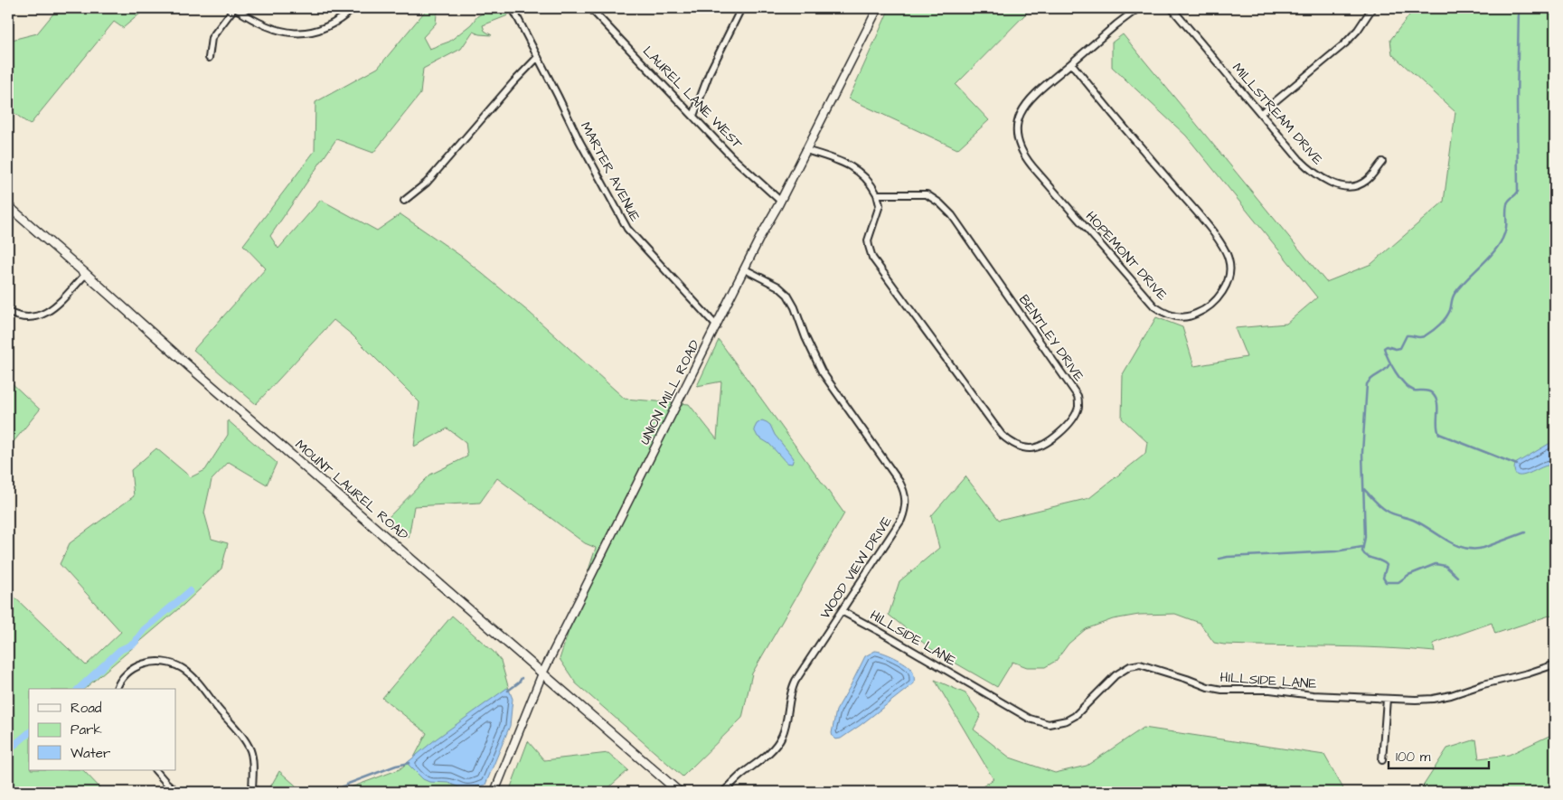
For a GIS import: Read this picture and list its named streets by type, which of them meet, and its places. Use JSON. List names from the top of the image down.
{
  "streets": {
    "main road": ["MOUNT LAUREL ROAD"],
    "street": [
      "LAUREL LANE WEST",
      "MILLSTREAM DRIVE",
      "MARTER AVENUE",
      "HOPEMONT DRIVE",
      "BENTLEY DRIVE",
      "UNION MILL ROAD",
      "WOOD VIEW DRIVE",
      "HILLSIDE LANE"
    ]
  },
  "crossings": [
    ["LAUREL LANE WEST", "UNION MILL ROAD"],
    ["MARTER AVENUE", "UNION MILL ROAD"],
    ["UNION MILL ROAD", "MOUNT LAUREL ROAD"],
    ["UNION MILL ROAD", "WOOD VIEW DRIVE"],
    ["WOOD VIEW DRIVE", "HILLSIDE LANE"]
  ],
  "legend": ["Road", "Park", "Water"],
  "scale_bar": "100 m"
}
